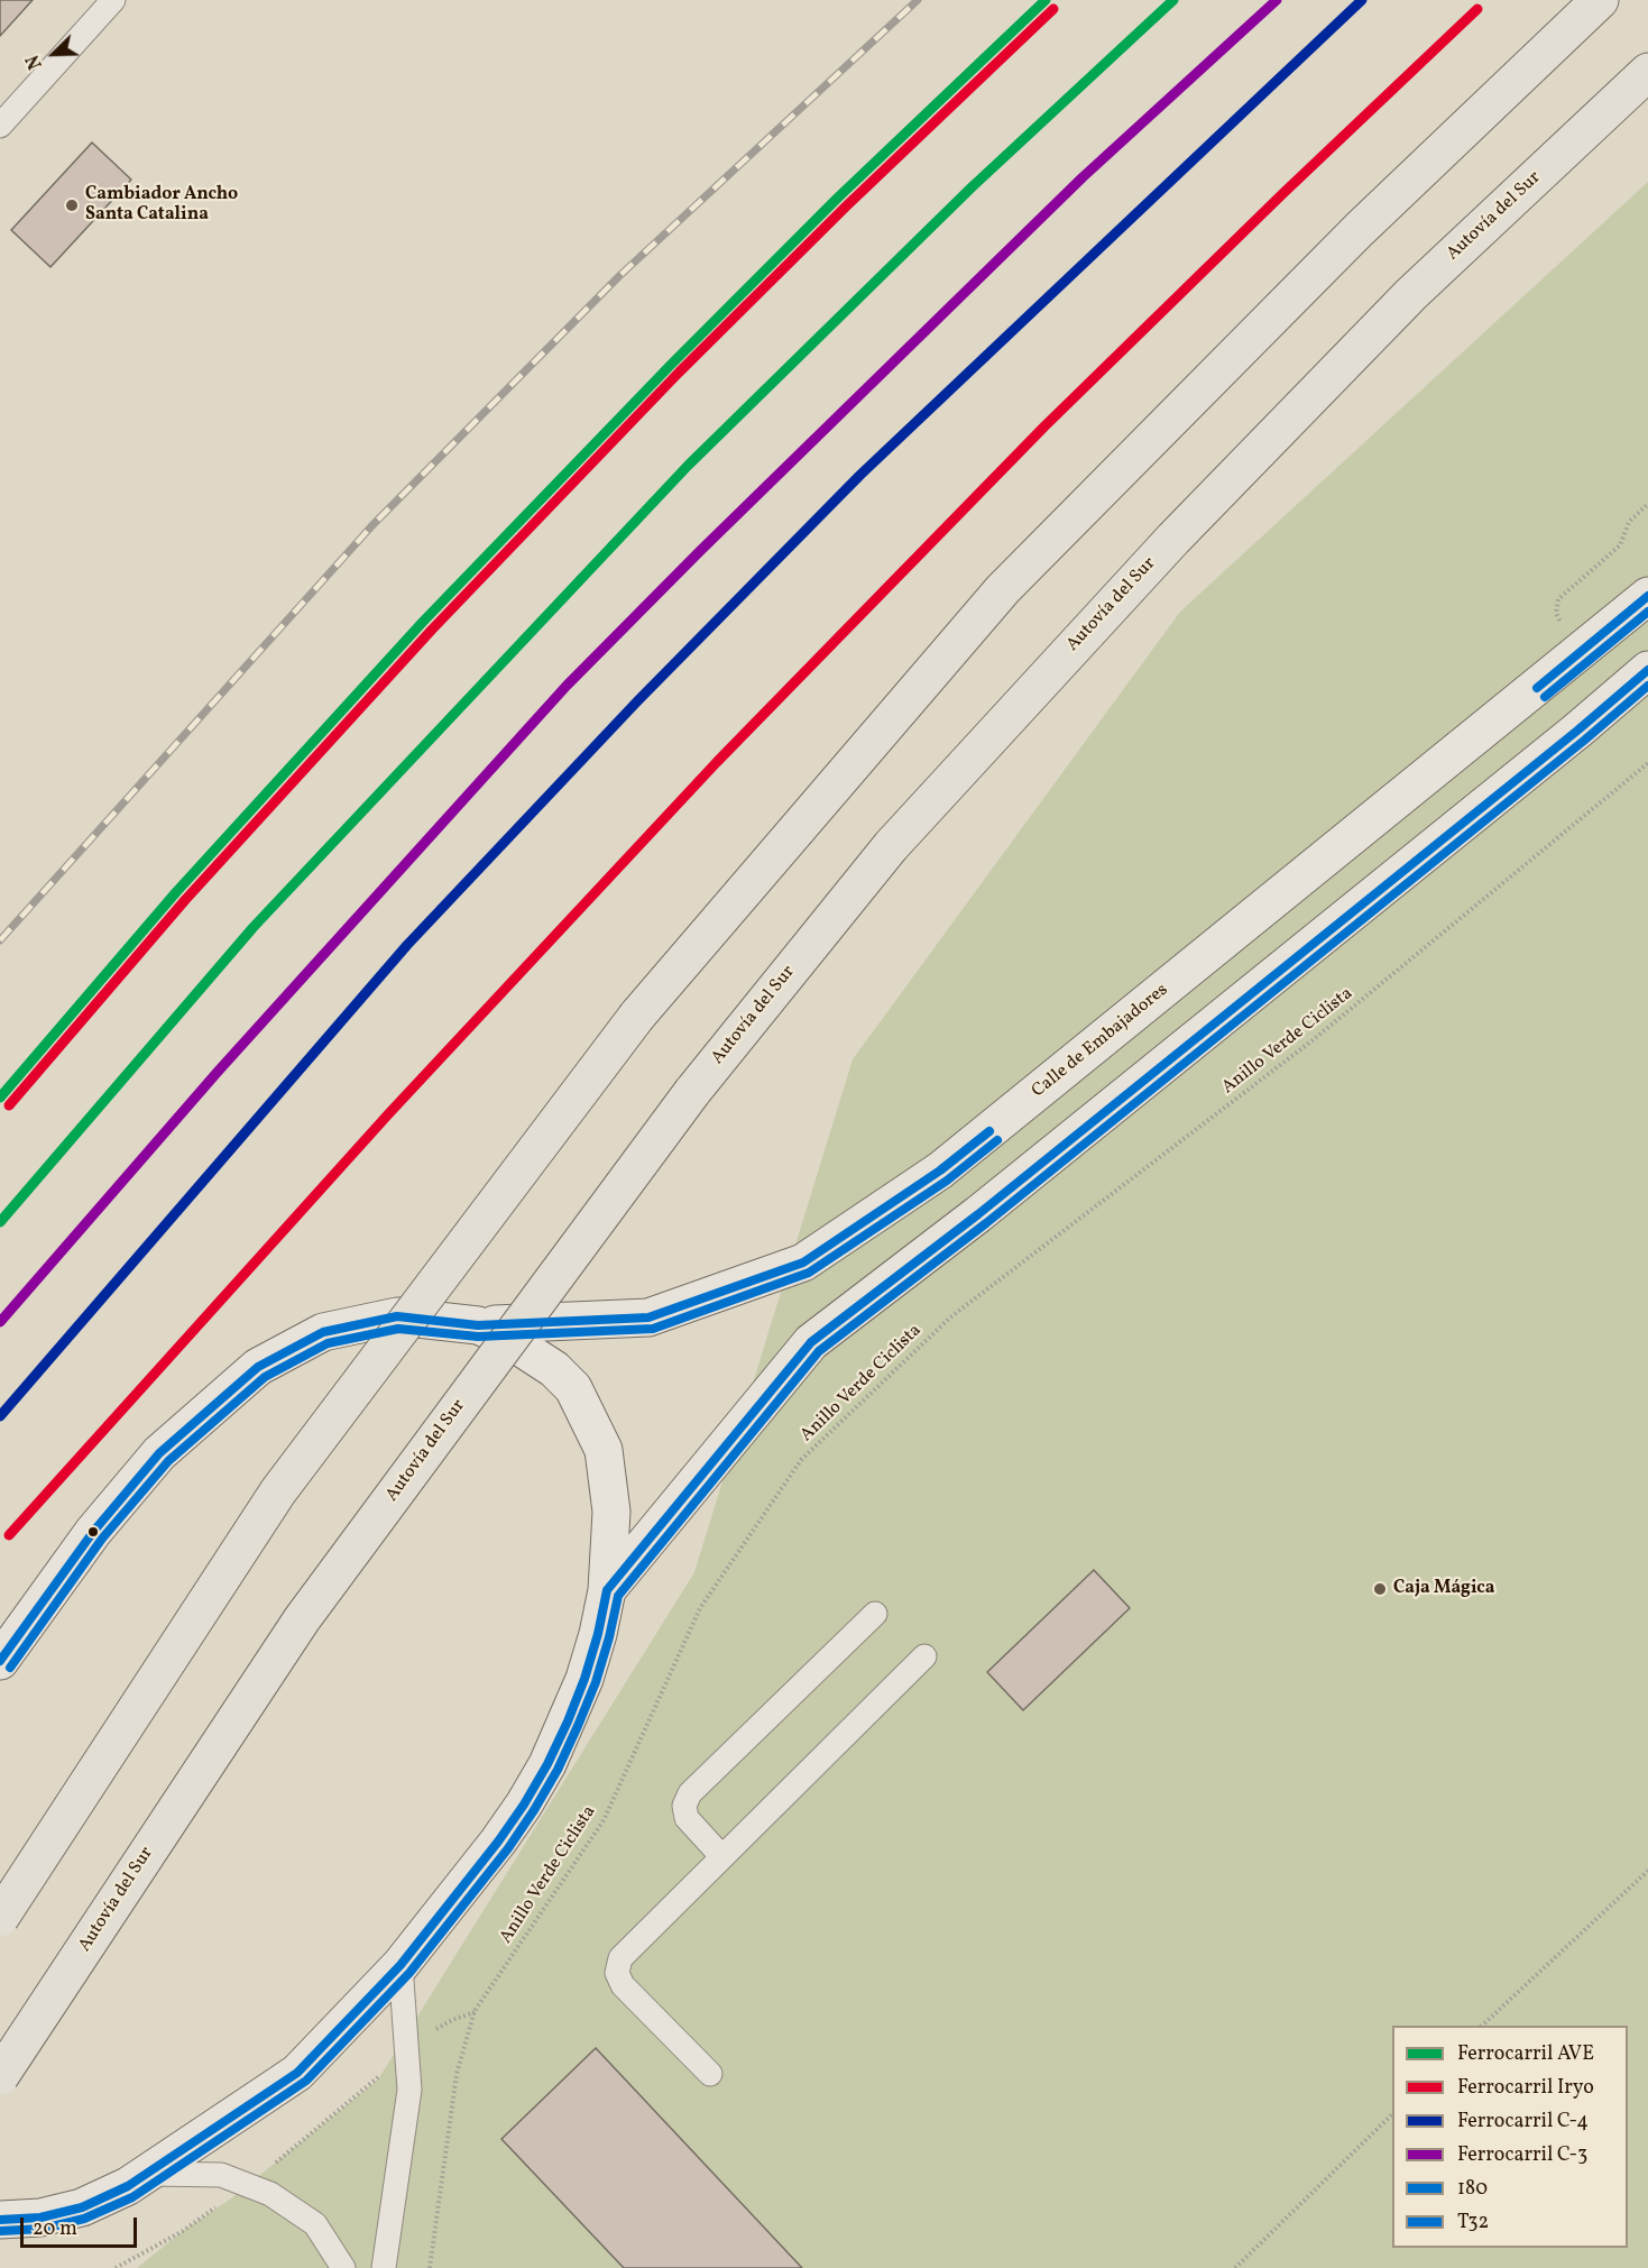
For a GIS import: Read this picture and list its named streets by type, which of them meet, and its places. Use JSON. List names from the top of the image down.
{
  "streets": {
    "highway": ["Autovía del Sur"],
    "main road": ["Calle de Embajadores"],
    "path": ["Anillo Verde Ciclista"]
  },
  "places": ["Cambiador Ancho Santa Catalina", "Caja Mágica"],
  "lines": [
    "rail line AVE",
    "rail line C-4",
    "rail line C-3",
    "rail line Iryo",
    "transit line 180",
    "transit line T32"
  ],
  "legend": [
    "Ferrocarril AVE",
    "Ferrocarril Iryo",
    "Ferrocarril C-4",
    "Ferrocarril C-3",
    "180",
    "T32"
  ],
  "scale_bar": "20 m",
  "north": "bottom left"
}
